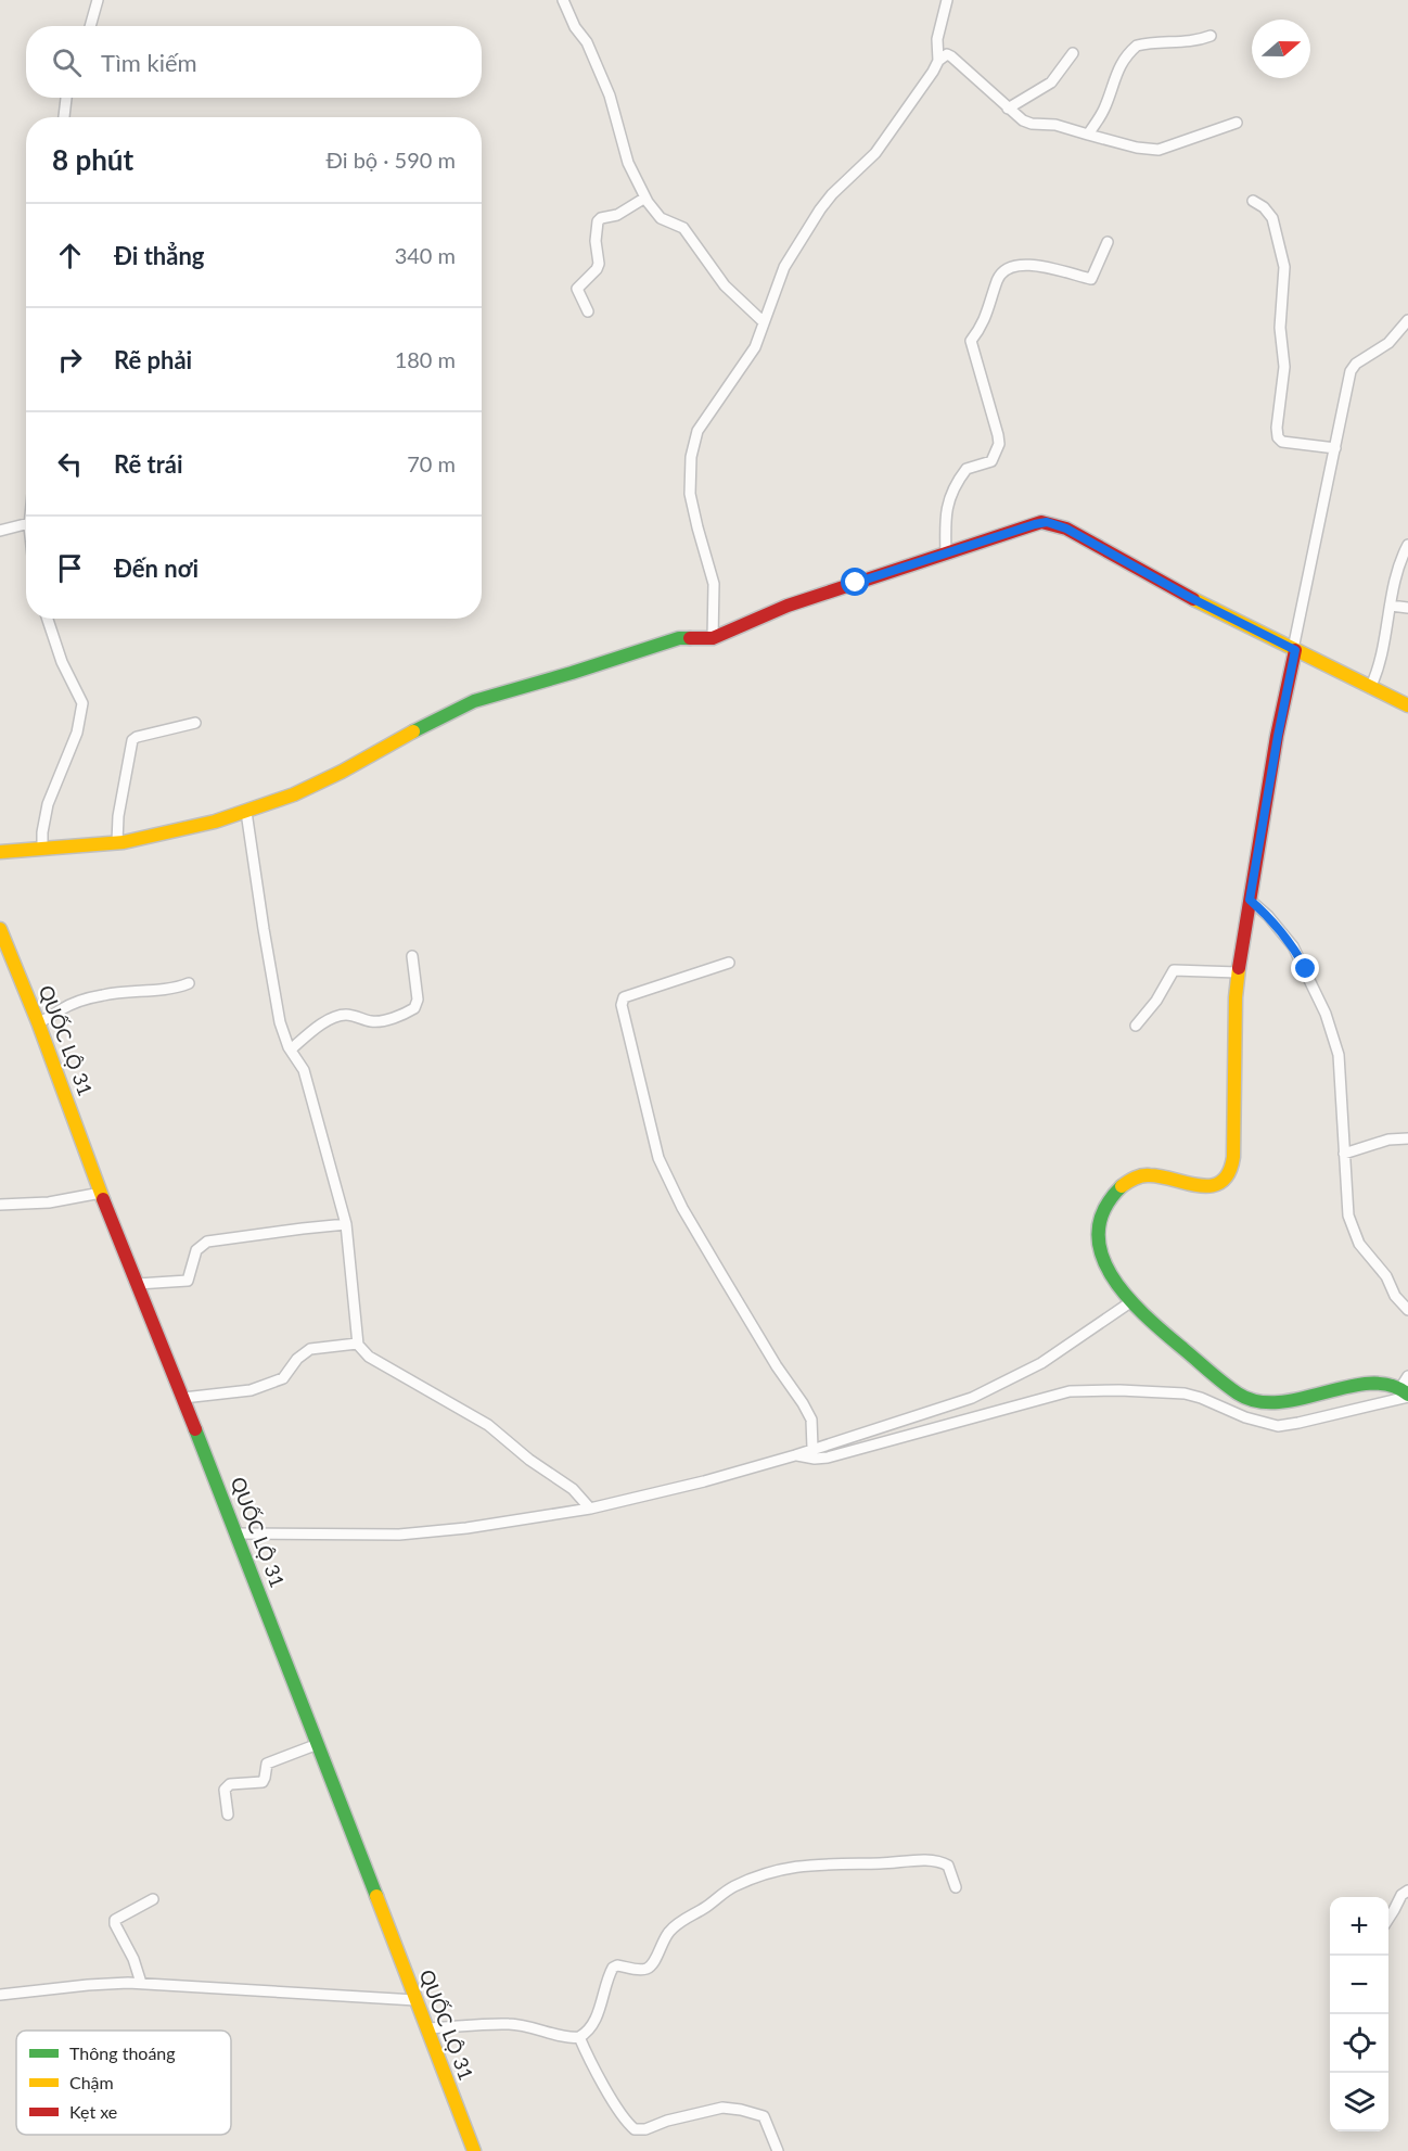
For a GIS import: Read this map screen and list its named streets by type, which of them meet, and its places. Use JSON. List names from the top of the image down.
{
  "streets": {
    "main road": ["QUỐC LỘ 31"]
  },
  "legend": ["Thông thoáng", "Chậm", "Kẹt xe"],
  "north": "right",
  "page": {
    "search": "Tìm kiếm",
    "heading": ["8 phút", "Đi bộ · 590 m"],
    "list": [
      ["Đi thẳng", "340 m"],
      ["Rẽ phải", "180 m"],
      ["Rẽ trái", "70 m"],
      "Đến nơi"
    ],
    "map_buttons": ["+", "−"]
  }
}
